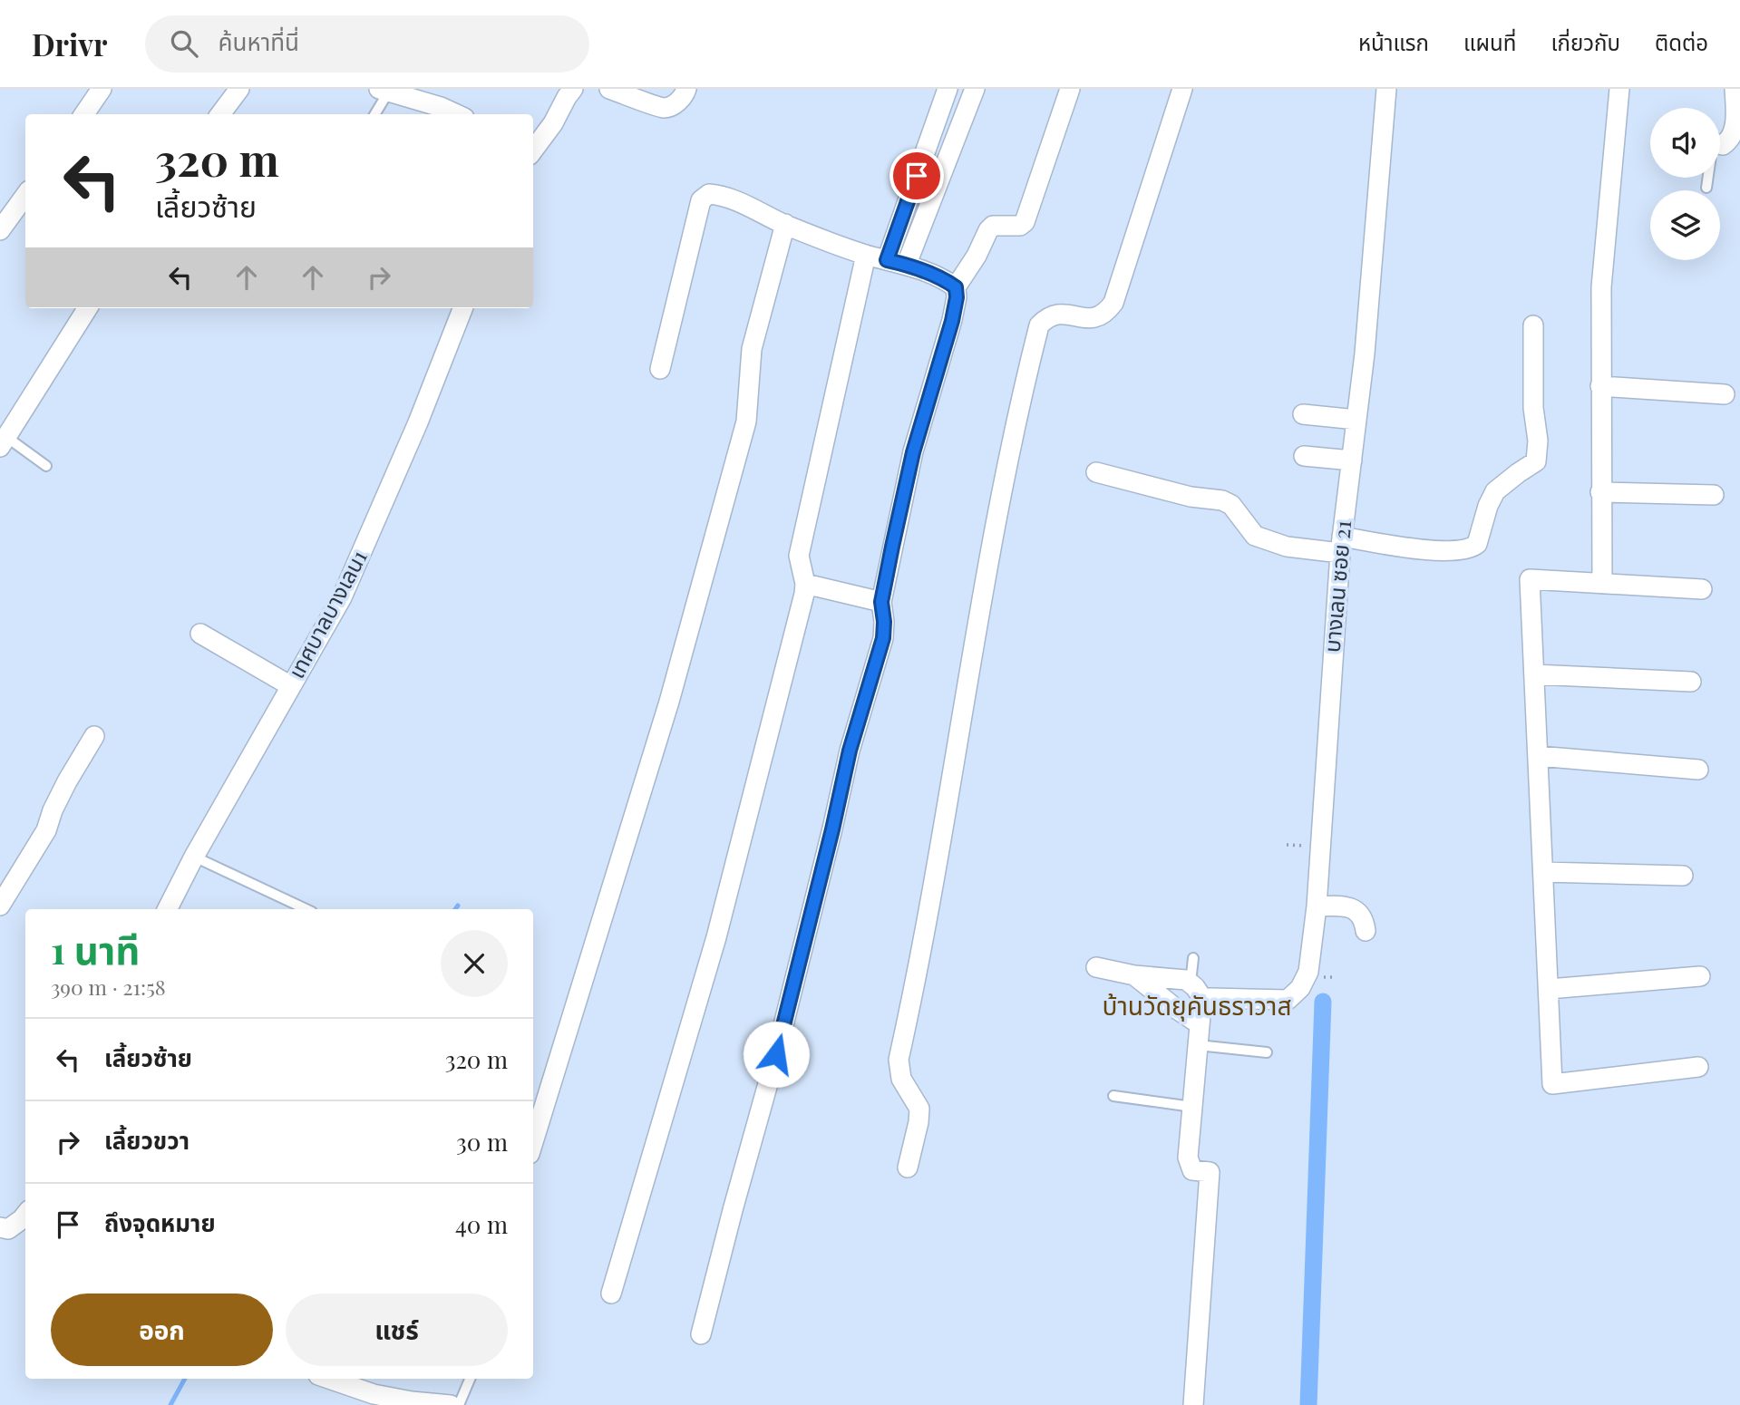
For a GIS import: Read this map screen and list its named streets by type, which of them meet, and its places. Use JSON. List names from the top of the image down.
{
  "streets": {
    "street": ["บางเลน ซอย 21", "เทศบาลบางเลน1"]
  },
  "districts": ["บ้านวัดยุคันธราวาส"],
  "page": {
    "header": "Drivr",
    "search": "ค้นหาที่นี่",
    "nav": [
      "หน้าแรก",
      "แผนที่",
      "เกี่ยวกับ",
      "ติดต่อ"
    ],
    "turn": ["320 m", "เลี้ยวซ้าย"],
    "heading": ["1 นาที", "390 m · 21:58"],
    "list": [
      {
        "name": "เลี้ยวซ้าย",
        "value": "320 m"
      },
      {
        "name": "เลี้ยวขวา",
        "value": "30 m"
      },
      {
        "name": "ถึงจุดหมาย",
        "value": "40 m"
      }
    ],
    "buttons": ["ออก", "แชร์"]
  }
}
